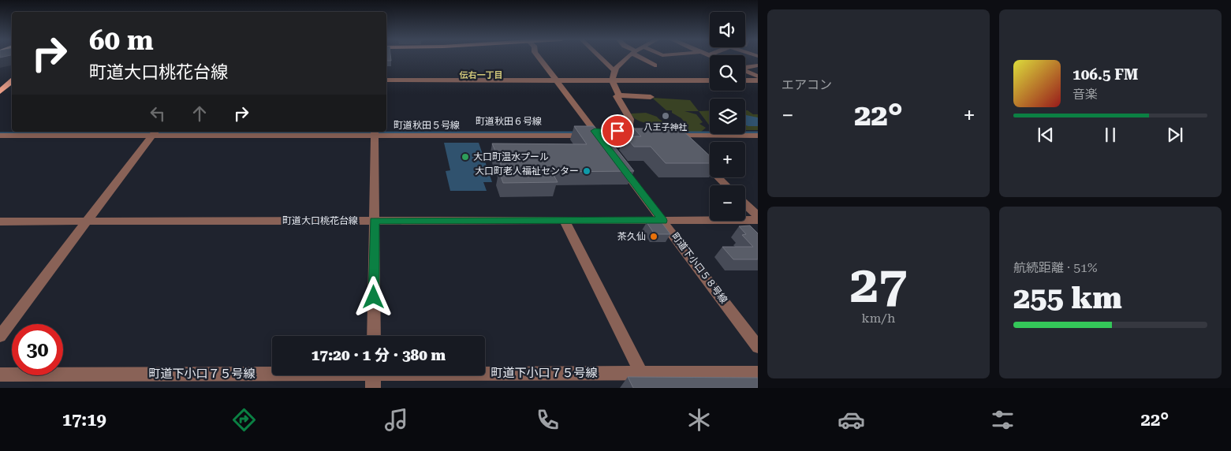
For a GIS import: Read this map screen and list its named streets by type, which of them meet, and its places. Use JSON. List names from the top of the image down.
{
  "streets": {
    "street": [
      "町道秋田５号線",
      "町道大口桃花台線",
      "町道下小口５８号線",
      "町道下小口７５号線"
    ]
  },
  "crossings": [
    ["町道大口桃花台線", "町道下小口５８号線"]
  ],
  "districts": ["伝右一丁目"],
  "places": [
    "八王子神社",
    "大口町温水プール",
    "大口町老人福祉センター",
    "茶久仙"
  ],
  "page": {
    "tile": [
      "エアコン",
      ["27", "km/h"],
      ["航続距離 · 51%", "255 km"]
    ],
    "map_buttons": ["+", "−"],
    "turn": ["60 m", "町道大口桃花台線"],
    "song": ["106.5 FM", "音楽"],
    "heat": ["−", "22°", "+"],
    "limit": "30",
    "trip": "17:20 · 1 分 · 380 m",
    "tabs": ["17:19", "22°"]
  }
}
